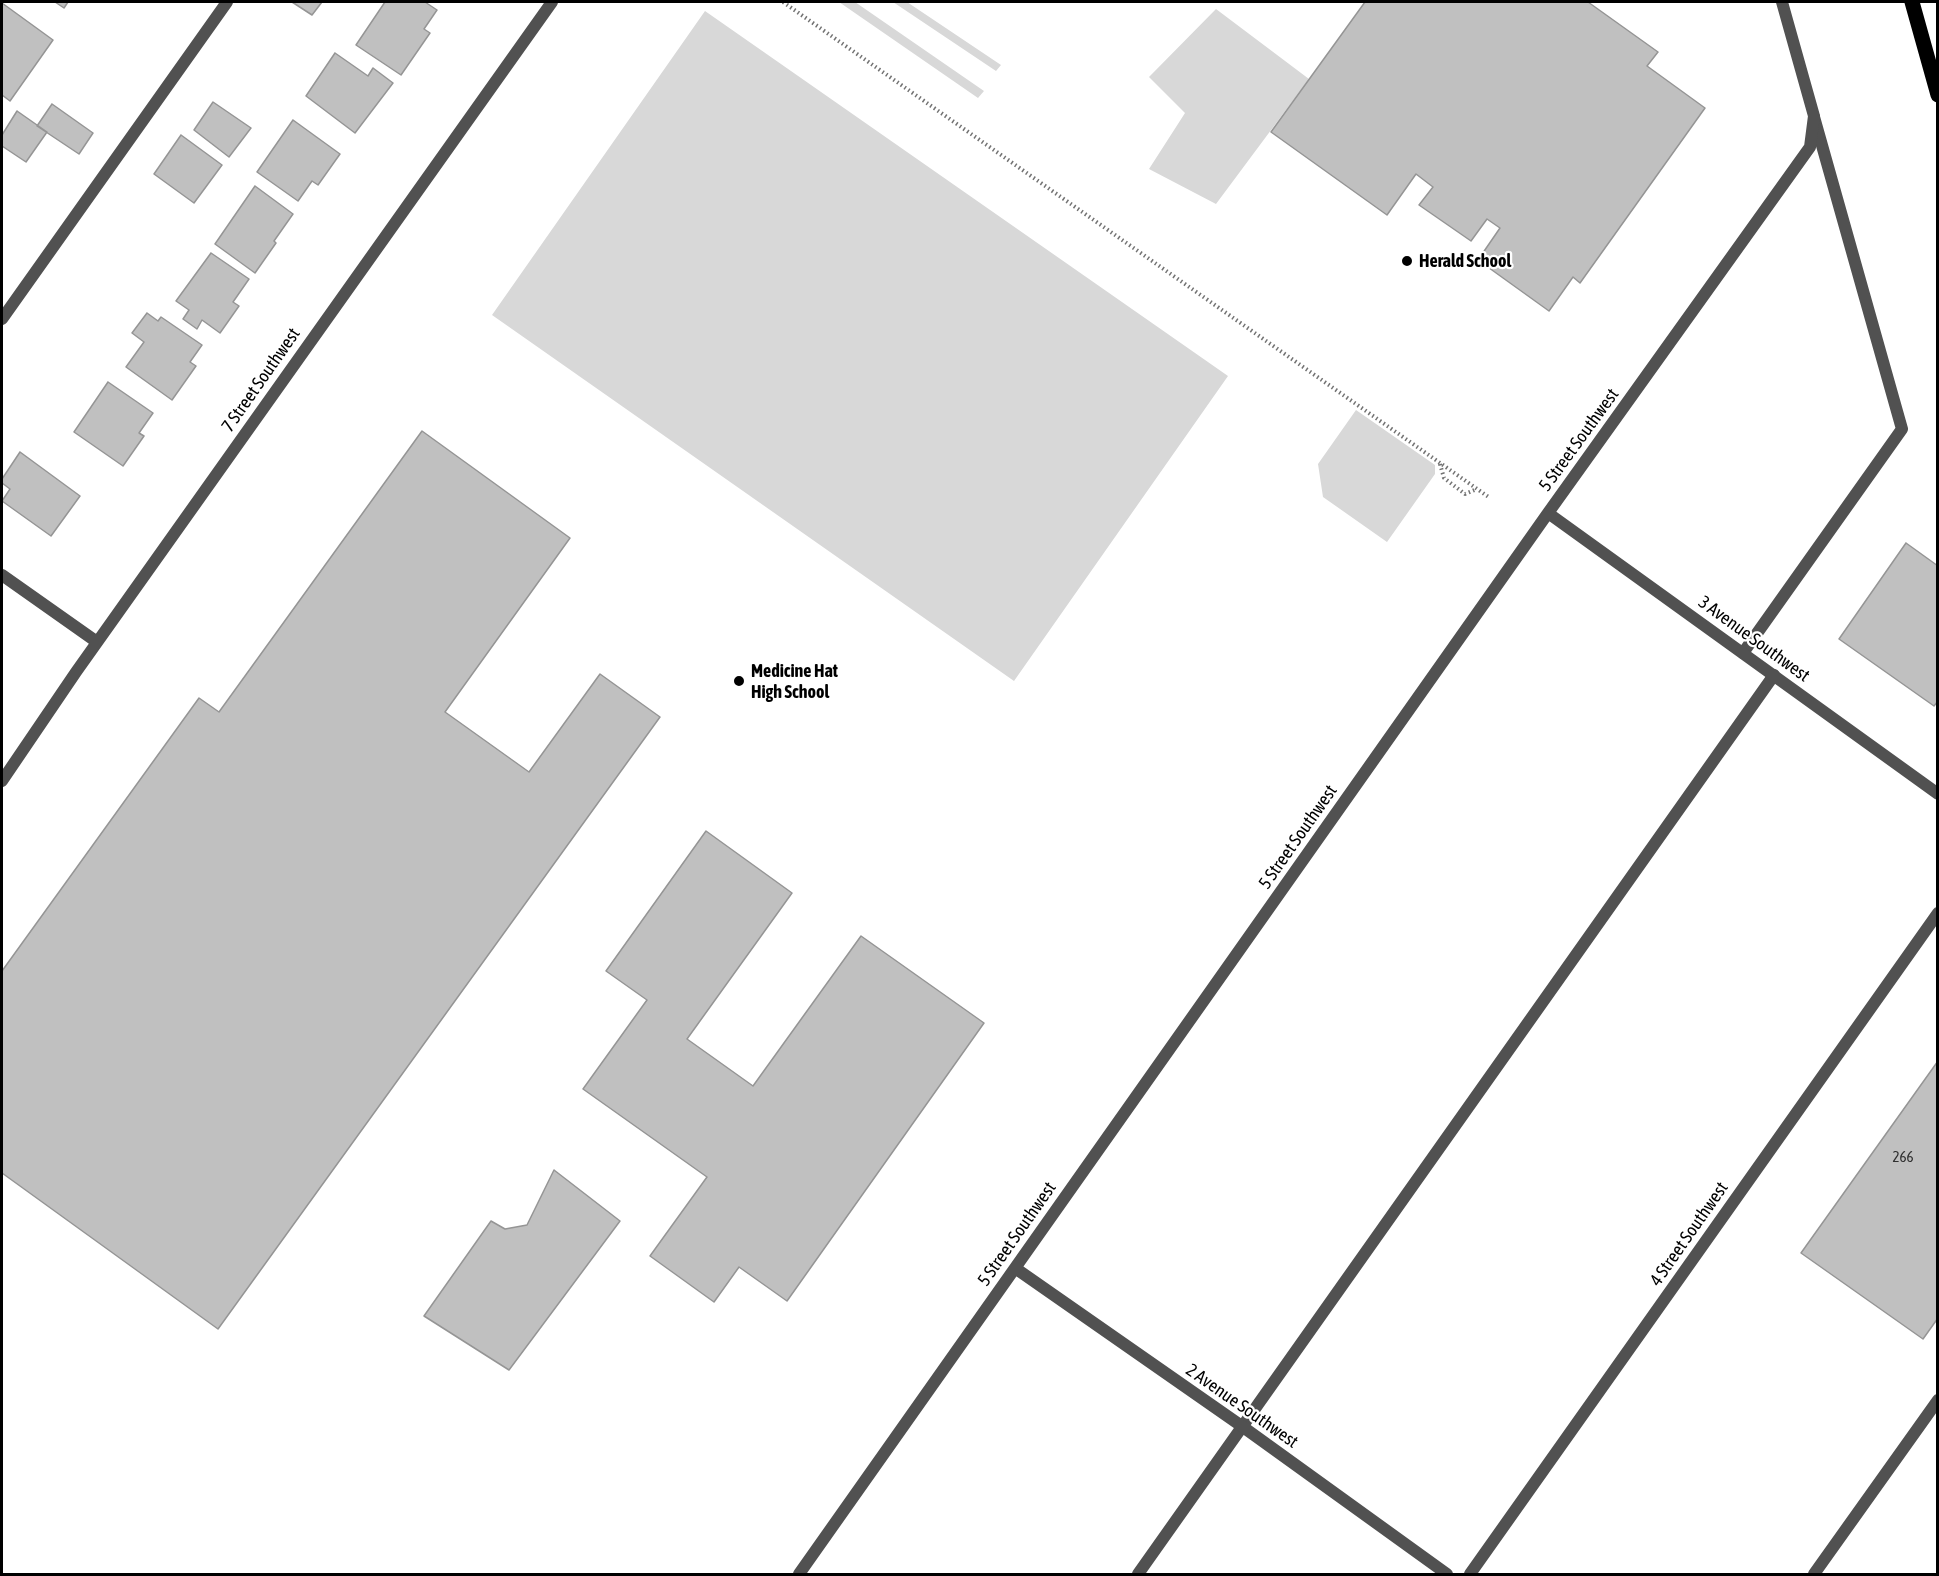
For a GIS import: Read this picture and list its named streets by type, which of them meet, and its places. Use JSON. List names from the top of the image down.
{
  "streets": {
    "street": [
      "7 Street Southwest",
      "5 Street Southwest",
      "3 Avenue Southwest",
      "4 Street Southwest",
      "2 Avenue Southwest"
    ]
  },
  "crossings": [
    ["5 Street Southwest", "3 Avenue Southwest"],
    ["5 Street Southwest", "2 Avenue Southwest"]
  ],
  "places": ["Herald School", "Medicine Hat High School"],
  "house_numbers": ["266"]
}
